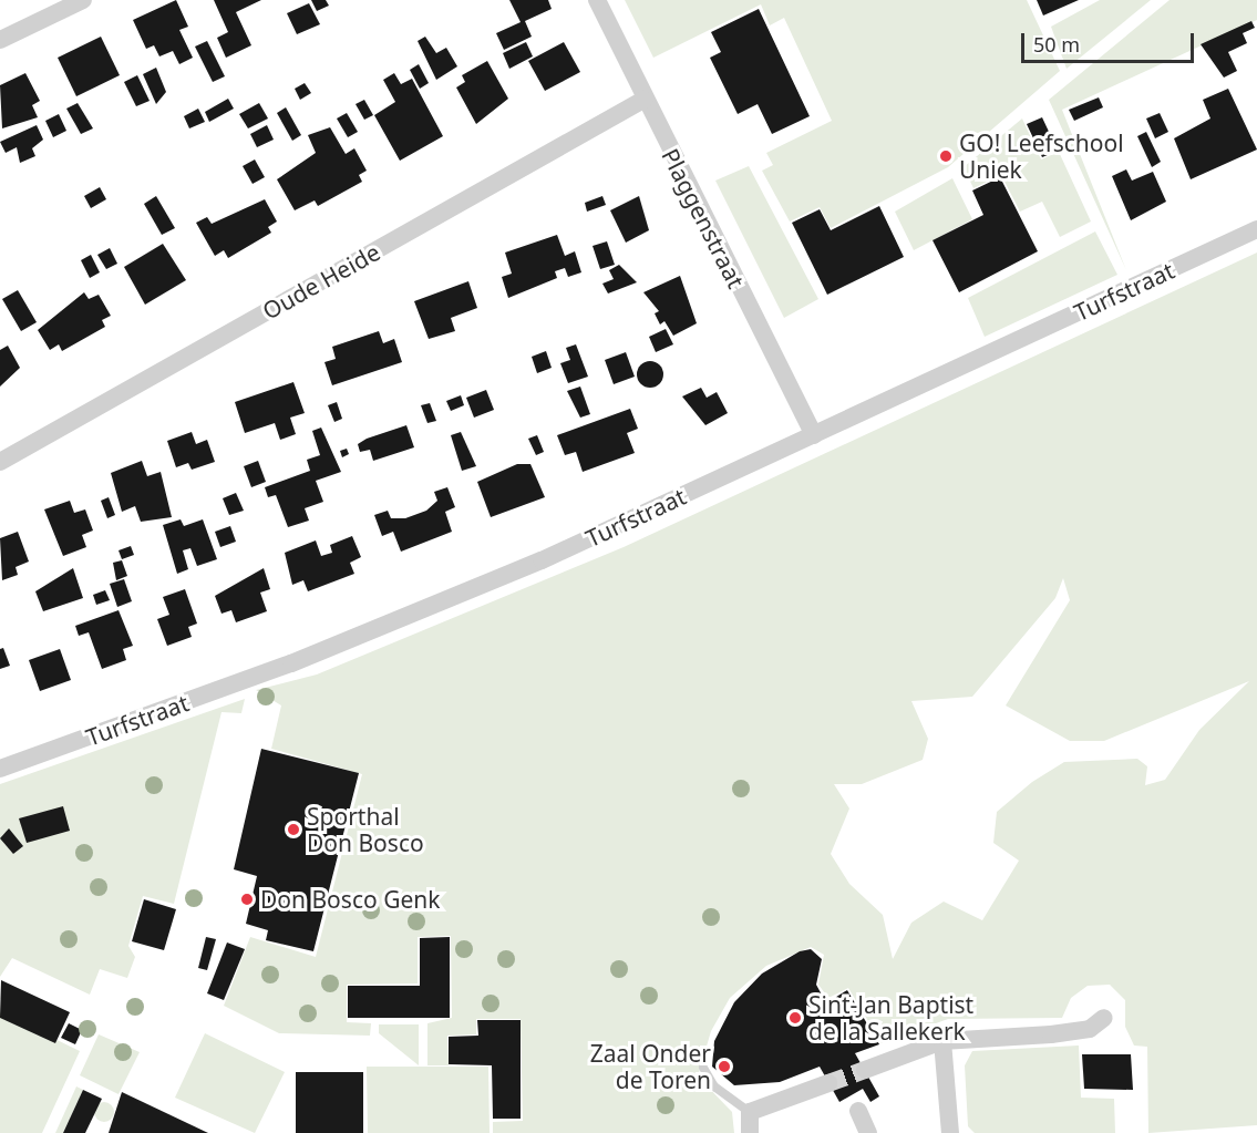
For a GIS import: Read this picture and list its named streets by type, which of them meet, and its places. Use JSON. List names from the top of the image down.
{
  "streets": {
    "street": ["Plaggenstraat", "Oude Heide", "Turfstraat"]
  },
  "crossings": [
    ["Plaggenstraat", "Oude Heide"],
    ["Plaggenstraat", "Turfstraat"]
  ],
  "places": [
    "GO! Leefschool Uniek",
    "Sporthal Don Bosco",
    "Don Bosco Genk",
    "Sint-Jan Baptist de la Sallekerk",
    "Zaal Onder de Toren"
  ],
  "scale_bar": "50 m"
}
